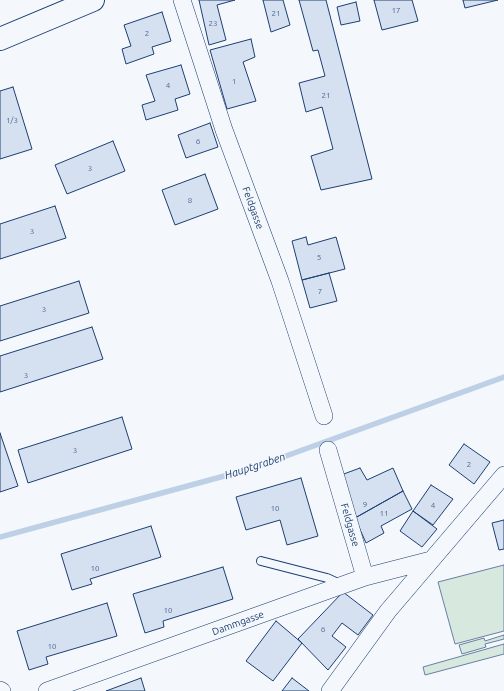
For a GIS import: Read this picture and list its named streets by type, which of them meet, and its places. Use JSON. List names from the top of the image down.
{
  "streets": {
    "street": ["Feldgasse", "Dammgasse"]
  },
  "crossings": [
    ["Feldgasse", "Dammgasse"]
  ],
  "water": ["Hauptgraben"],
  "house_numbers": [
    "17",
    "21",
    "23",
    "2",
    "1",
    "4",
    "21",
    "1/3",
    "6",
    "3",
    "8",
    "3",
    "5",
    "7",
    "3",
    "3",
    "3",
    "2",
    "9",
    "4",
    "10",
    "11",
    "10",
    "10",
    "6",
    "10"
  ]
}
